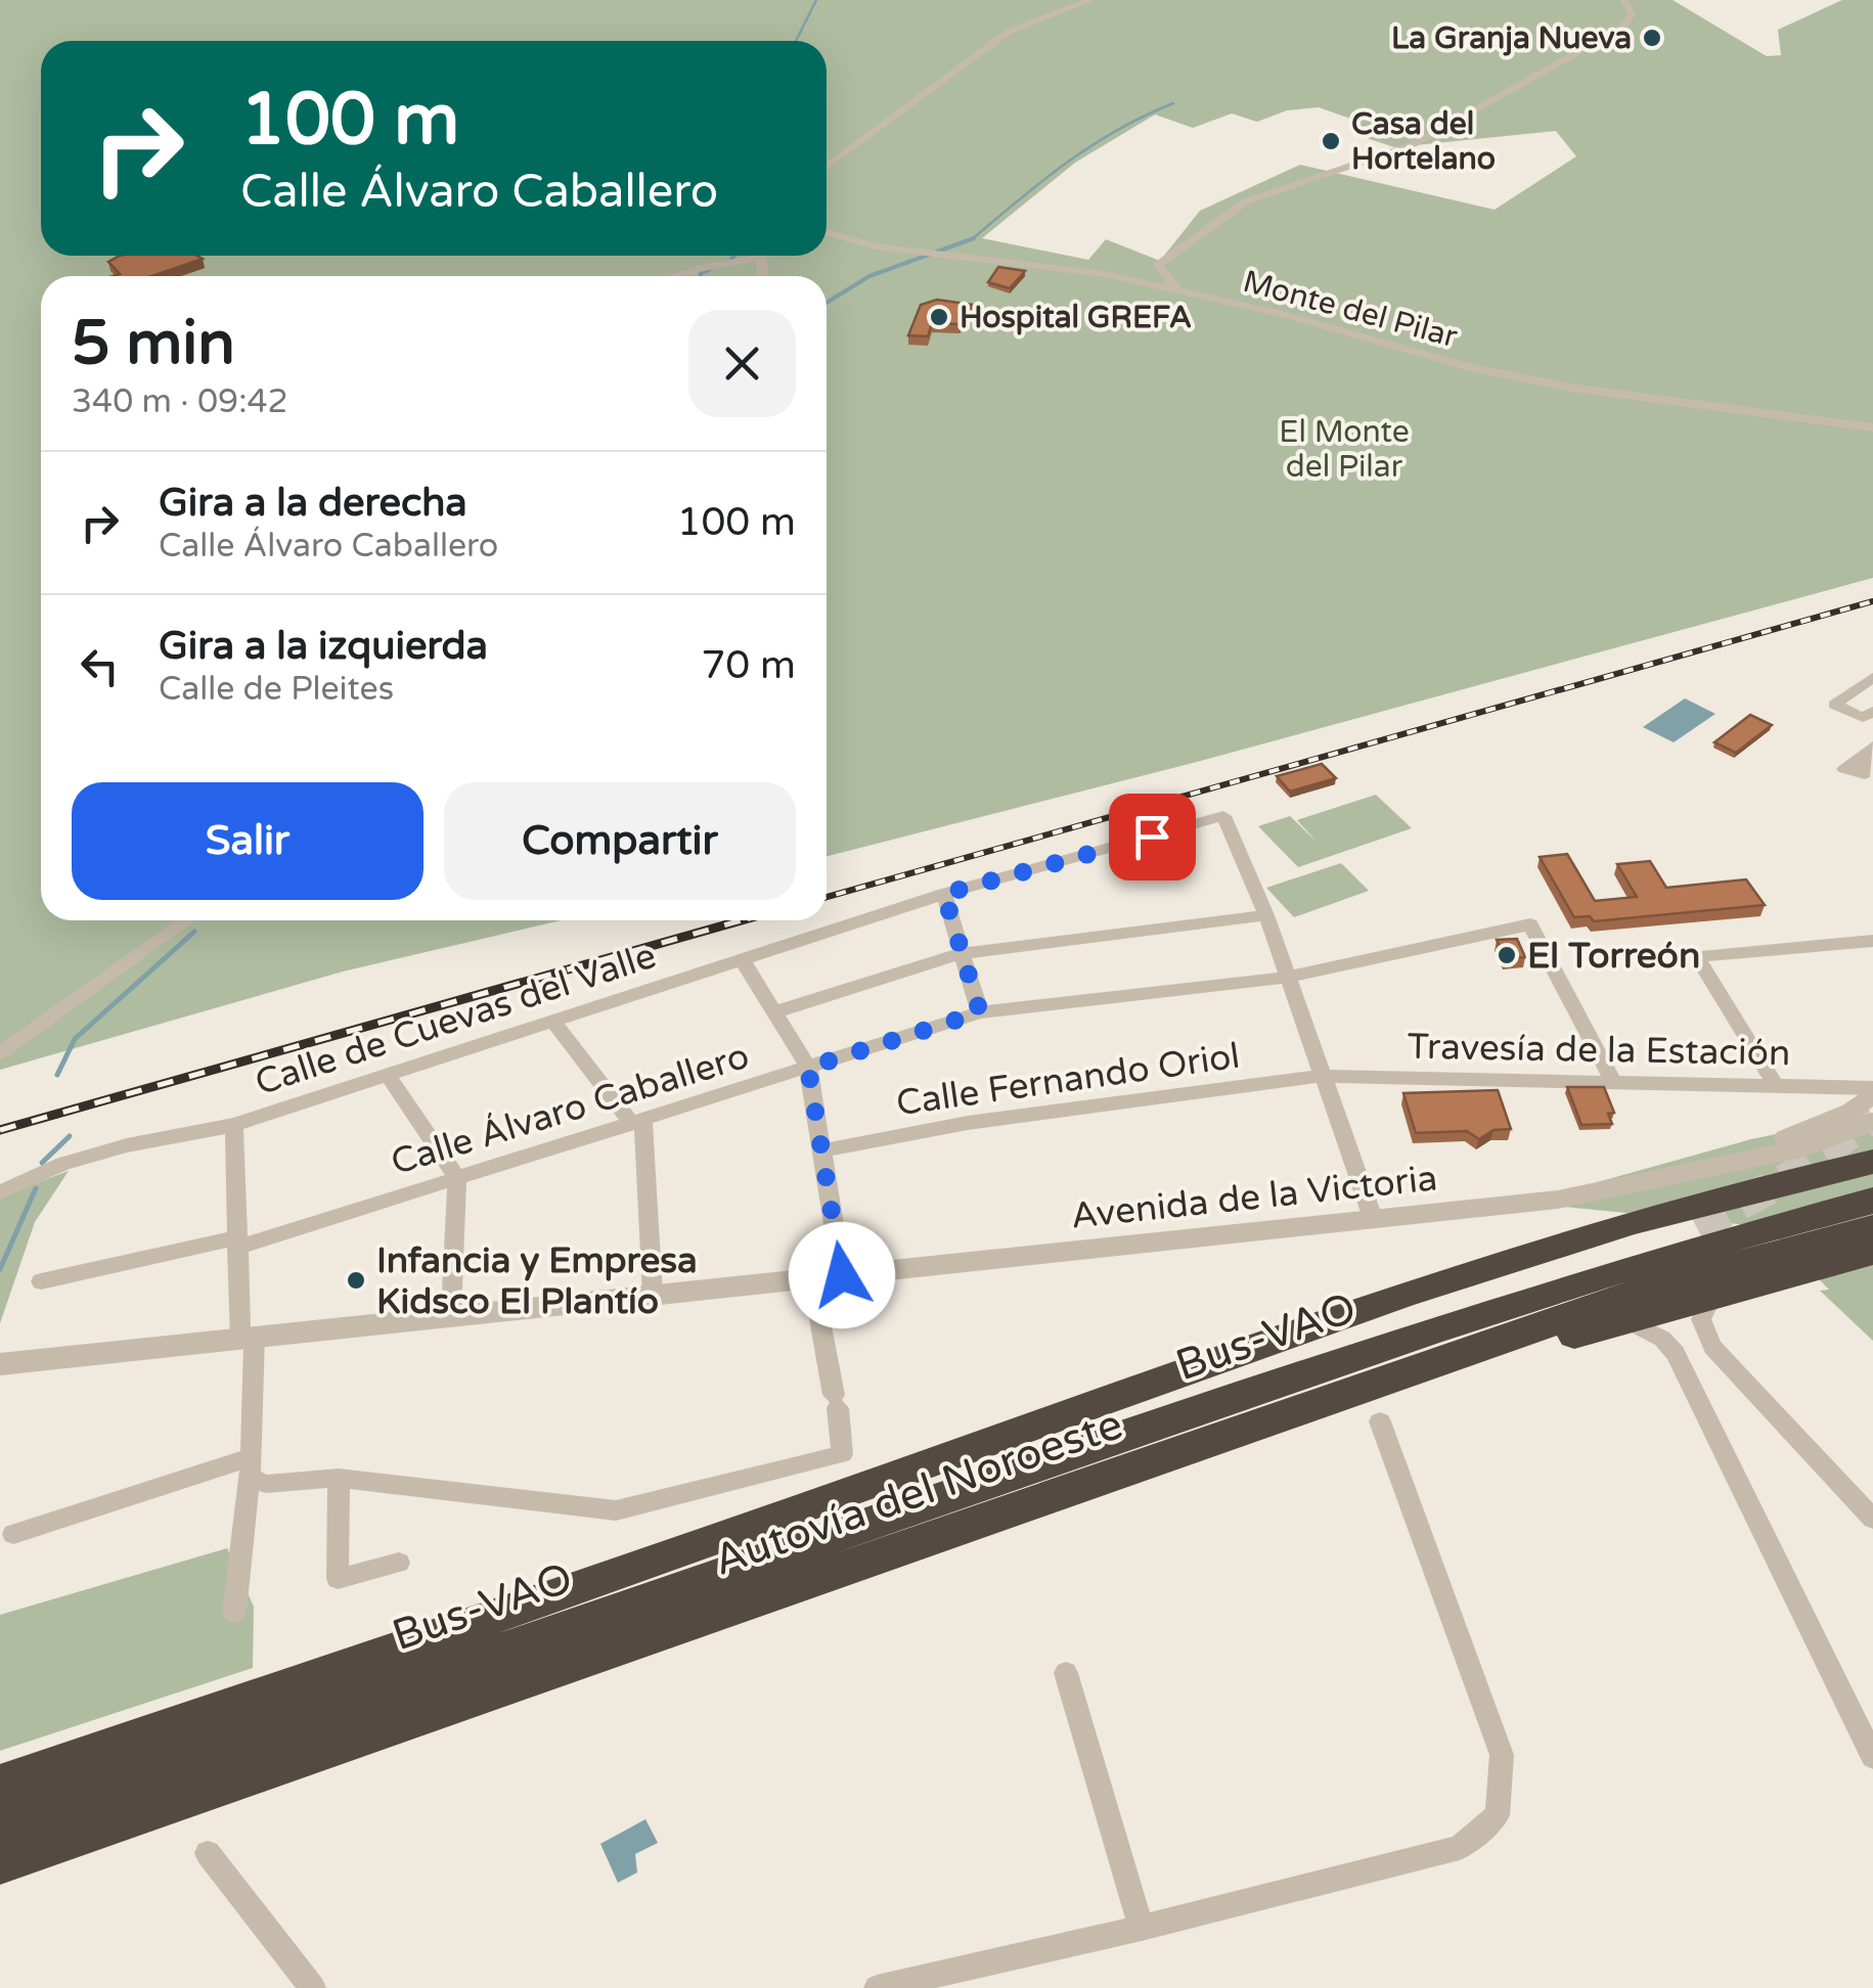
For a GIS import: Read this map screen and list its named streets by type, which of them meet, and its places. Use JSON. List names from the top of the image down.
{
  "streets": {
    "highway": ["Bus-VAO", "Autovía del Noroeste"],
    "street": [
      "Monte del Pilar",
      "Calle de Cuevas del Valle",
      "Travesía de la Estación",
      "Calle Fernando Oriol",
      "Calle Álvaro Caballero",
      "Avenida de la Victoria"
    ]
  },
  "crossings": [
    ["Travesía de la Estación", "Calle Fernando Oriol"],
    ["Travesía de la Estación", "Calle Álvaro Caballero"]
  ],
  "parks": ["El Monte del Pilar"],
  "places": [
    "La Granja Nueva",
    "Casa del Hortelano",
    "Hospital GREFA",
    "El Torreón",
    "Infancia y Empresa Kidsco El Plantío"
  ],
  "page": {
    "turn": ["100 m", "Calle Álvaro Caballero"],
    "heading": ["5 min", "340 m · 09:42"],
    "list": [
      {
        "name": "Gira a la derecha",
        "note": "Calle Álvaro Caballero",
        "value": "100 m"
      },
      {
        "name": "Gira a la izquierda",
        "note": "Calle de Pleites",
        "value": "70 m"
      }
    ],
    "buttons": ["Salir", "Compartir"]
  }
}
